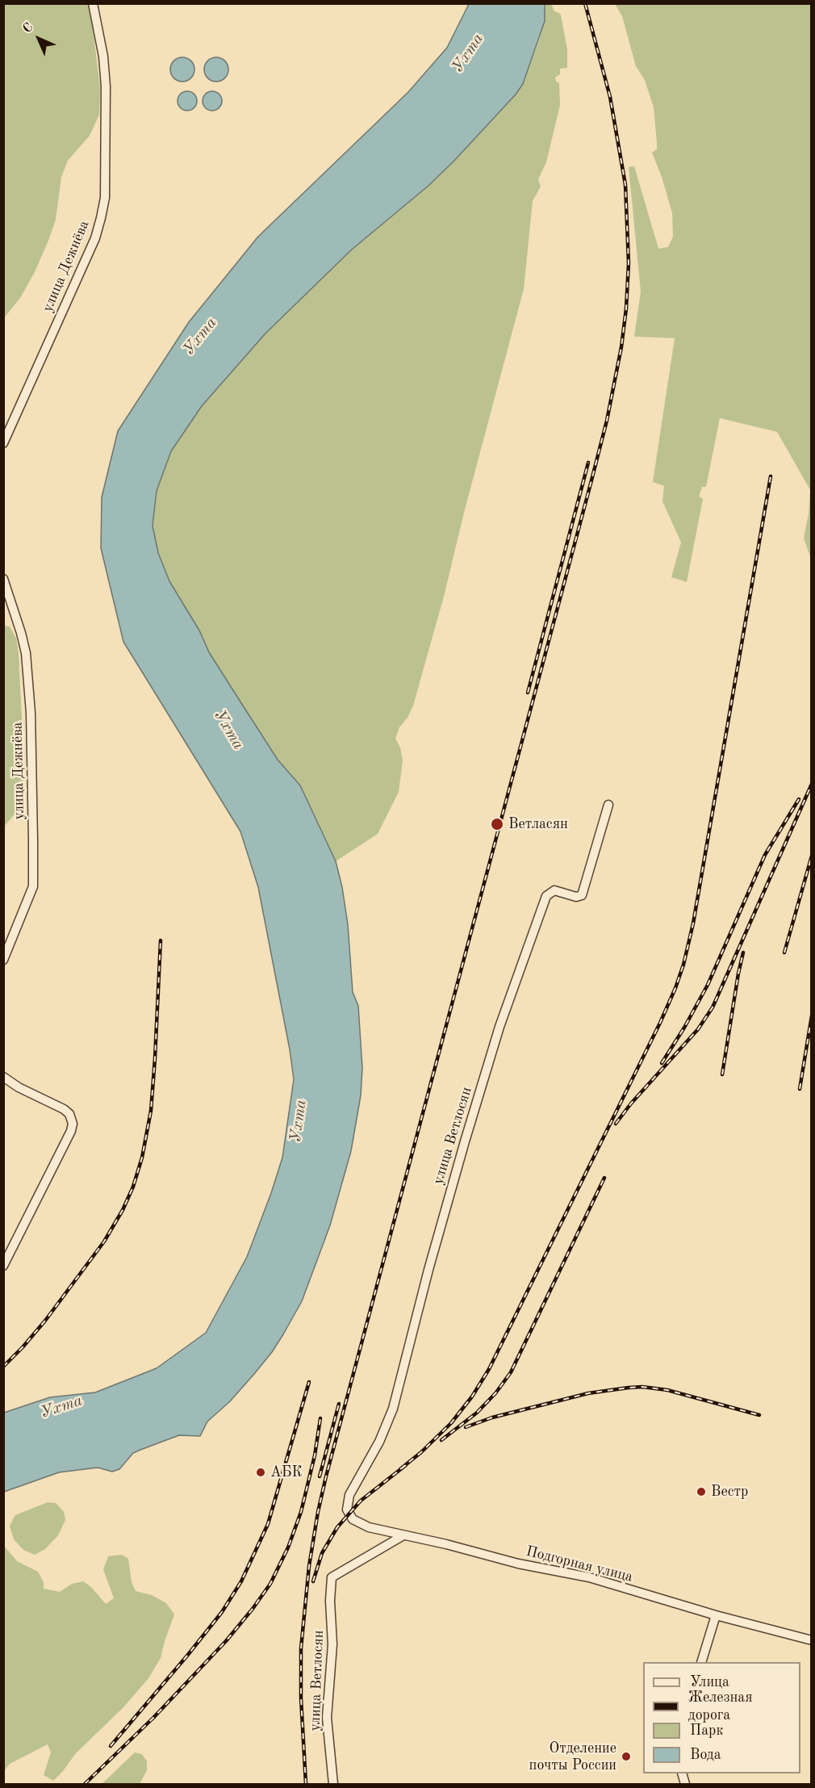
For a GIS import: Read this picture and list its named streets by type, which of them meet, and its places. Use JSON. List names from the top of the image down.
{
  "streets": {
    "street": ["улица Дежнёва", "улица Ветлосян", "Подгорная улица"]
  },
  "crossings": [
    ["улица Ветлосян", "Подгорная улица"]
  ],
  "water": ["Ухта"],
  "places": [
    "Ветласян",
    "АБК",
    "Вестр",
    "Отделение почты России"
  ],
  "legend": [
    "Улица",
    "Железная дорога",
    "Парк",
    "Вода"
  ],
  "north": "top left"
}
